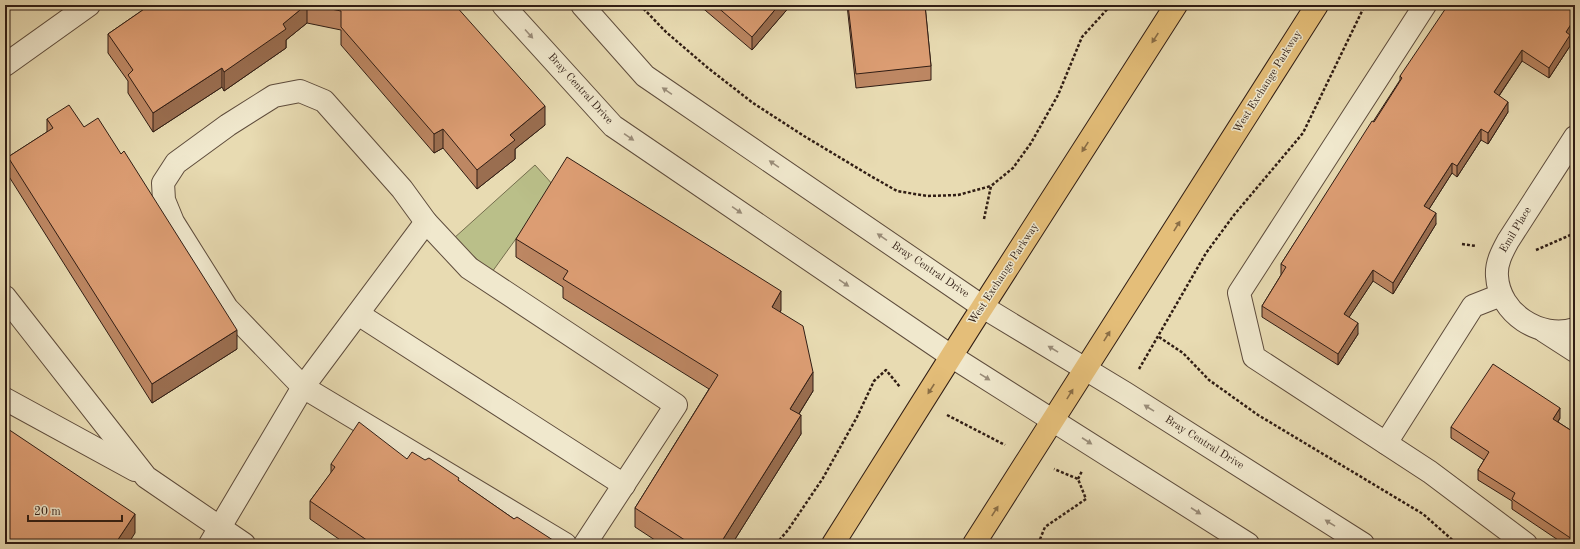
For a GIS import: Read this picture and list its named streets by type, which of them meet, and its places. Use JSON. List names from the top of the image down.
{
  "streets": {
    "main road": ["West Exchange Parkway"],
    "street": ["Bray Central Drive", "Emil Place"]
  },
  "crossings": [
    ["West Exchange Parkway", "Bray Central Drive"]
  ],
  "scale_bar": "20 m"
}
